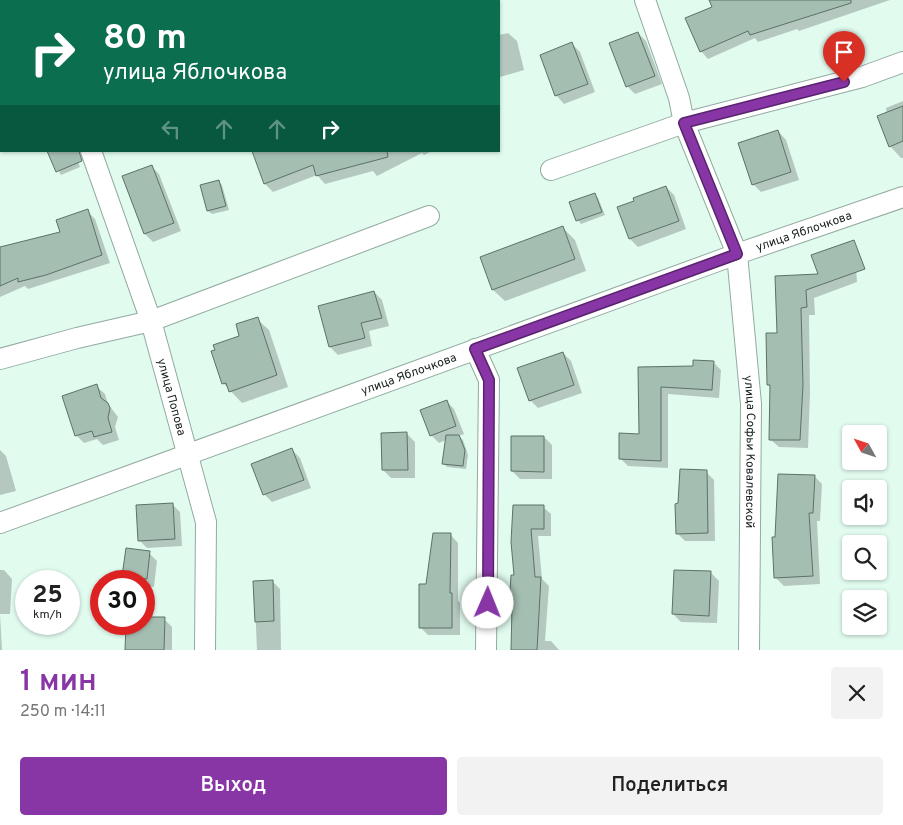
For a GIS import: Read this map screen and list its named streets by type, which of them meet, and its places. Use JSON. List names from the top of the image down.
{
  "streets": {
    "street": ["улица Яблочкова", "улица Попова", "улица Софьи Ковалевской"]
  },
  "crossings": [
    ["улица Яблочкова", "улица Попова"],
    ["улица Яблочкова", "улица Софьи Ковалевской"]
  ],
  "north": "top left",
  "page": {
    "turn": ["80 m", "улица Яблочкова"],
    "speed": "25 km/h",
    "limit": "30",
    "heading": ["1 мин", "250 m · 14:11"],
    "buttons": ["Выход", "Поделиться"]
  }
}
